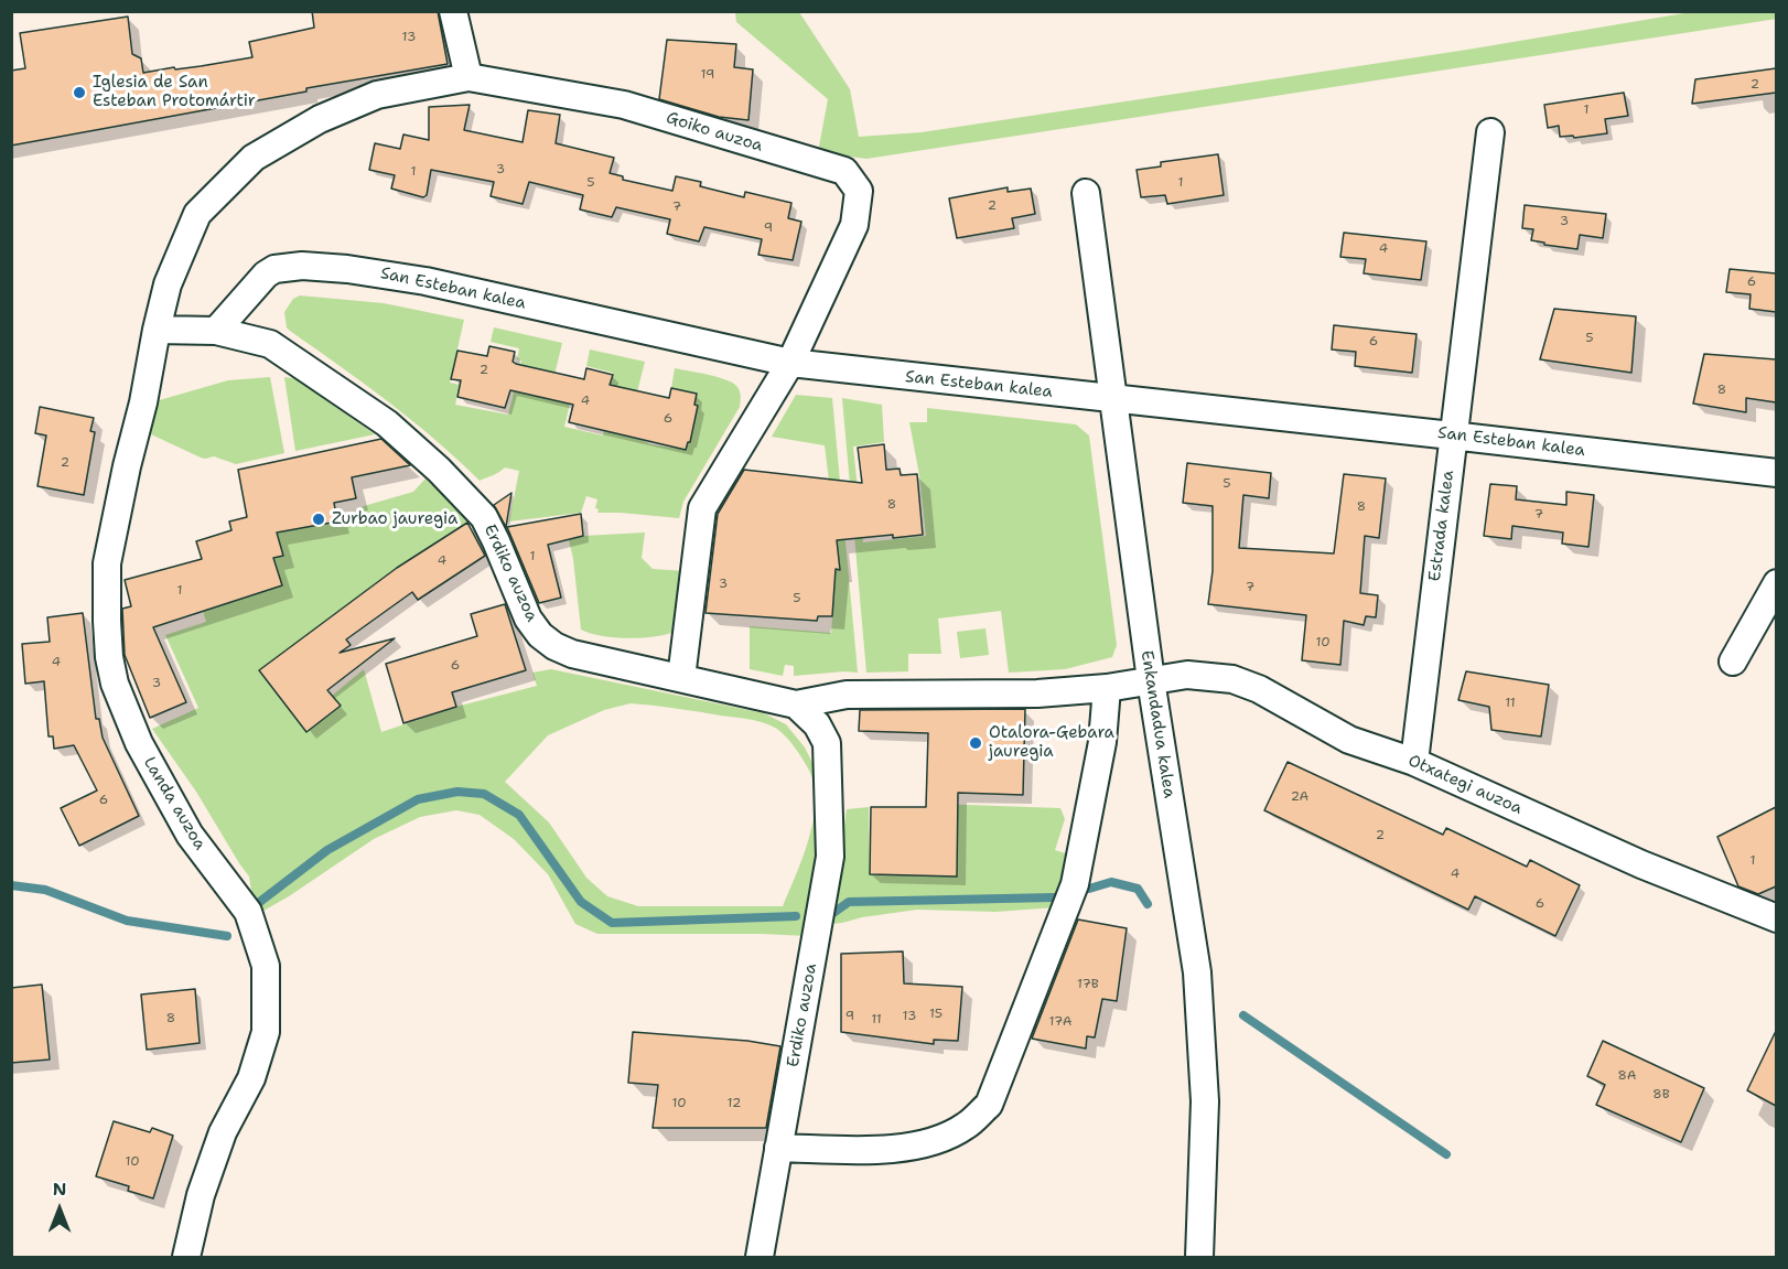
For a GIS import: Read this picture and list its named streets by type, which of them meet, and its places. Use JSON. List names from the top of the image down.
{
  "streets": {
    "street": [
      "Goiko auzoa",
      "San Esteban kalea",
      "Estrada kalea",
      "Erdiko auzoa",
      "Enkandadua kalea",
      "Otxategi auzoa",
      "Landa auzoa"
    ]
  },
  "crossings": [
    ["Goiko auzoa", "San Esteban kalea"],
    ["Goiko auzoa", "Erdiko auzoa"],
    ["Goiko auzoa", "Landa auzoa"],
    ["San Esteban kalea", "Estrada kalea"],
    ["San Esteban kalea", "Erdiko auzoa"],
    ["San Esteban kalea", "Enkandadua kalea"],
    ["Estrada kalea", "Otxategi auzoa"],
    ["Erdiko auzoa", "Enkandadua kalea"],
    ["Erdiko auzoa", "Otxategi auzoa"],
    ["Erdiko auzoa", "Landa auzoa"],
    ["Enkandadua kalea", "Otxategi auzoa"]
  ],
  "places": ["Iglesia de San Esteban Protomártir", "Zurbao jauregia", "Otalora-Gebara jauregia"],
  "house_numbers": [
    "13",
    "19",
    "2",
    "1",
    "3",
    "1",
    "5",
    "1",
    "2",
    "7",
    "3",
    "9",
    "4",
    "6",
    "5",
    "6",
    "2",
    "8",
    "4",
    "6",
    "2",
    "5",
    "8",
    "8",
    "7",
    "1",
    "4",
    "3",
    "7",
    "1",
    "5",
    "10",
    "4",
    "6",
    "3",
    "11",
    "2A",
    "6",
    "2",
    "1",
    "4",
    "6",
    "17B",
    "15",
    "9",
    "13",
    "8",
    "11",
    "17A",
    "8A",
    "8B",
    "10",
    "12",
    "10"
  ],
  "north": "top"
}
